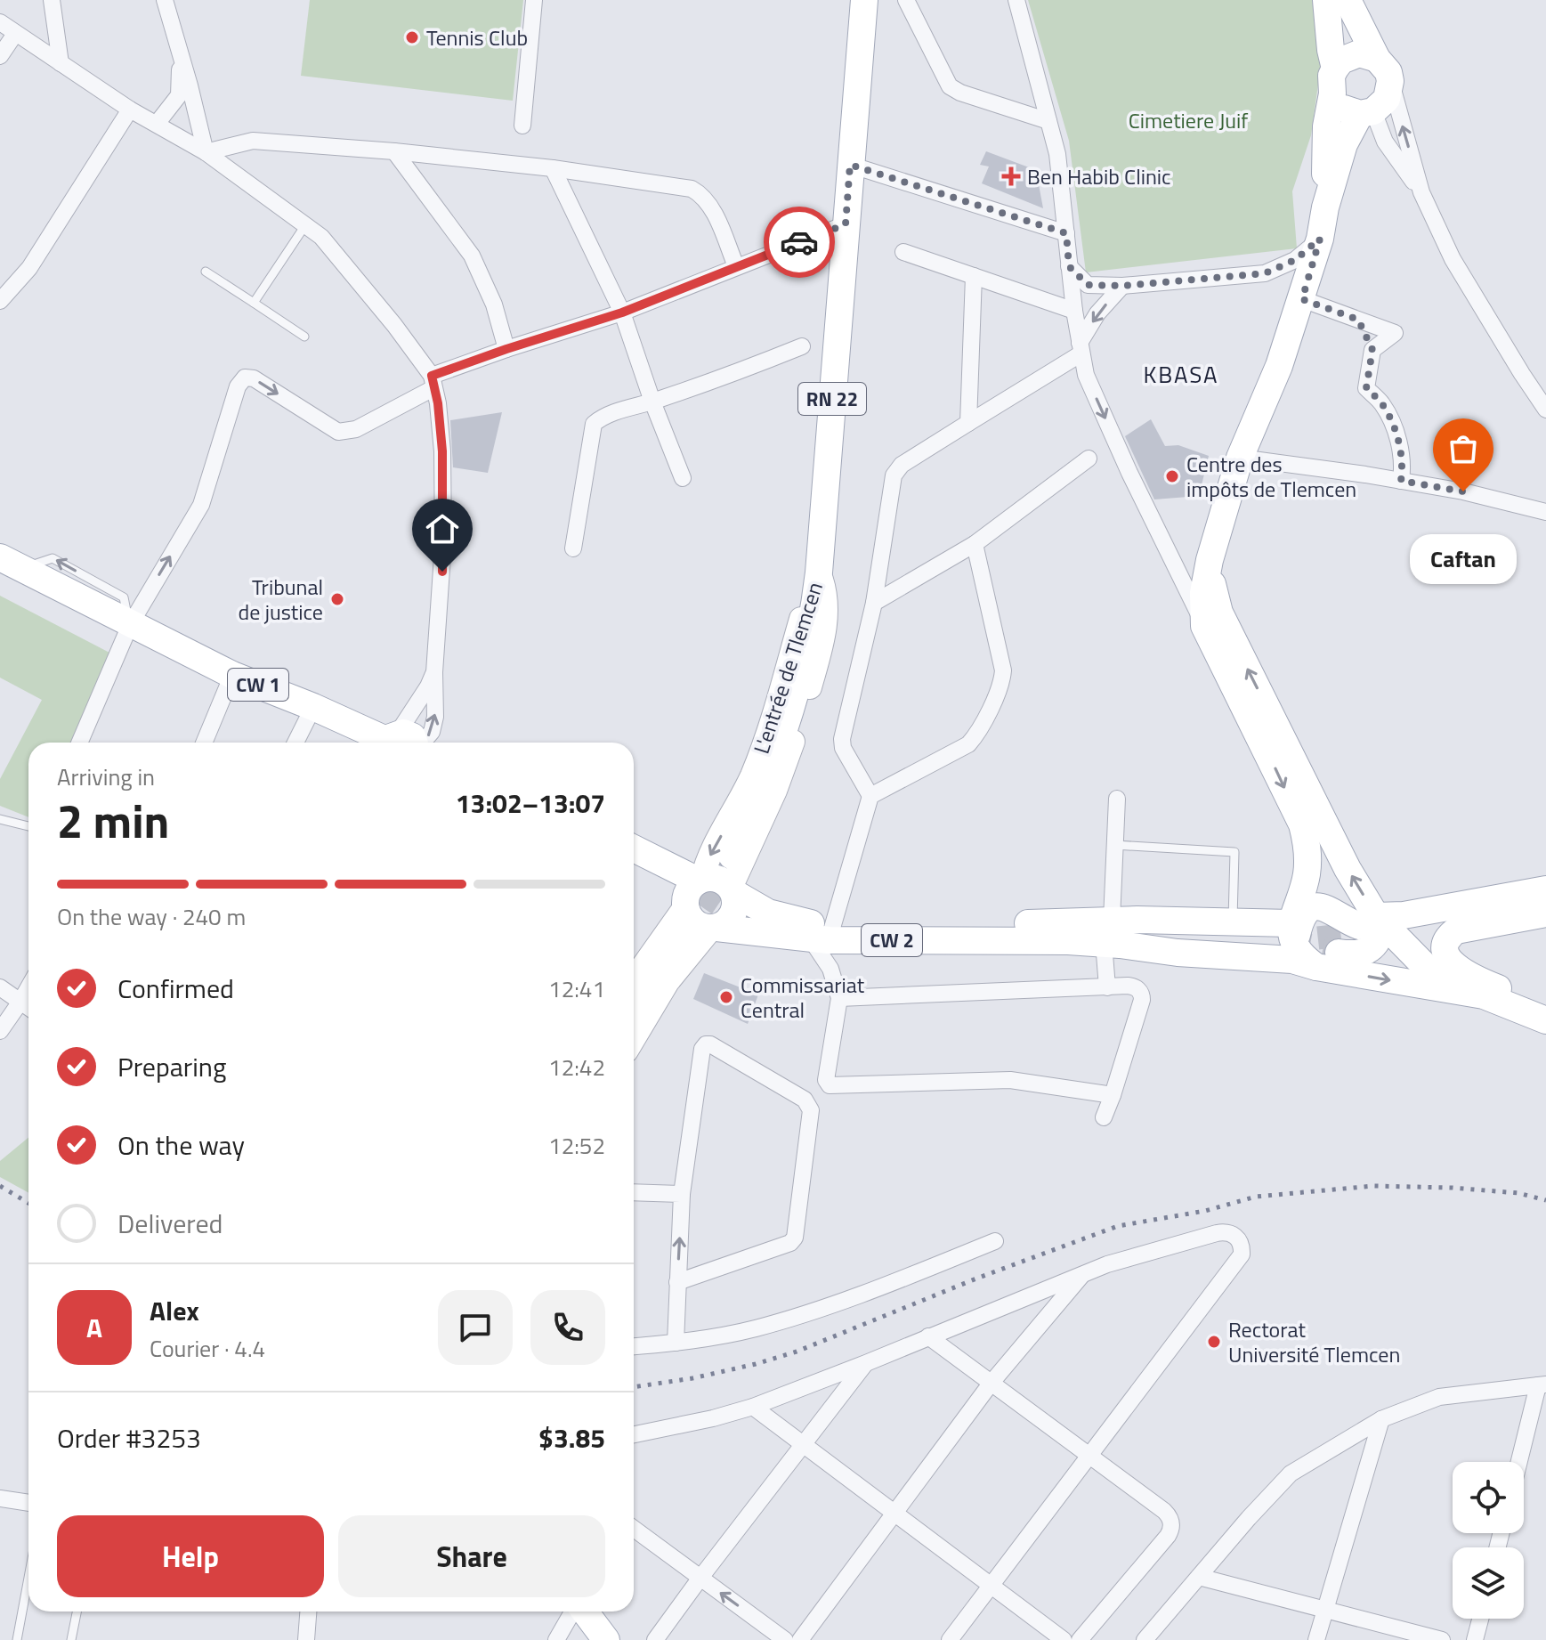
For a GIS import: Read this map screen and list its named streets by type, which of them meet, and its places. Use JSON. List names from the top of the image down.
{
  "streets": {
    "main road": [
      "RN 22",
      "L'entrée de Tlemcen",
      "CW 1",
      "CW 2"
    ]
  },
  "crossings": [
    ["L'entrée de Tlemcen", "CW 2"]
  ],
  "districts": ["KBASA"],
  "parks": ["Cimetiere Juif"],
  "places": {
    "other": [
      "Tennis Club",
      "Centre des impôts de Tlemcen",
      "Caftan",
      "Tribunal de justice",
      "Commissariat Central",
      "Rectorat Université Tlemcen"
    ],
    "health": ["Ben Habib Clinic"]
  },
  "page": {
    "bubble": "Caftan",
    "heading": ["2 min", "Arriving in", "13:02–13:07"],
    "panel": [
      "Alex",
      "Courier · 4.4",
      "Order #3253",
      "$3.85"
    ],
    "bar": "On the way · 240 m",
    "list": [
      ["Confirmed", "12:41"],
      ["Preparing", "12:42"],
      ["On the way", "12:52"],
      "Delivered"
    ],
    "round": "A",
    "buttons": ["Help", "Share"]
  }
}
